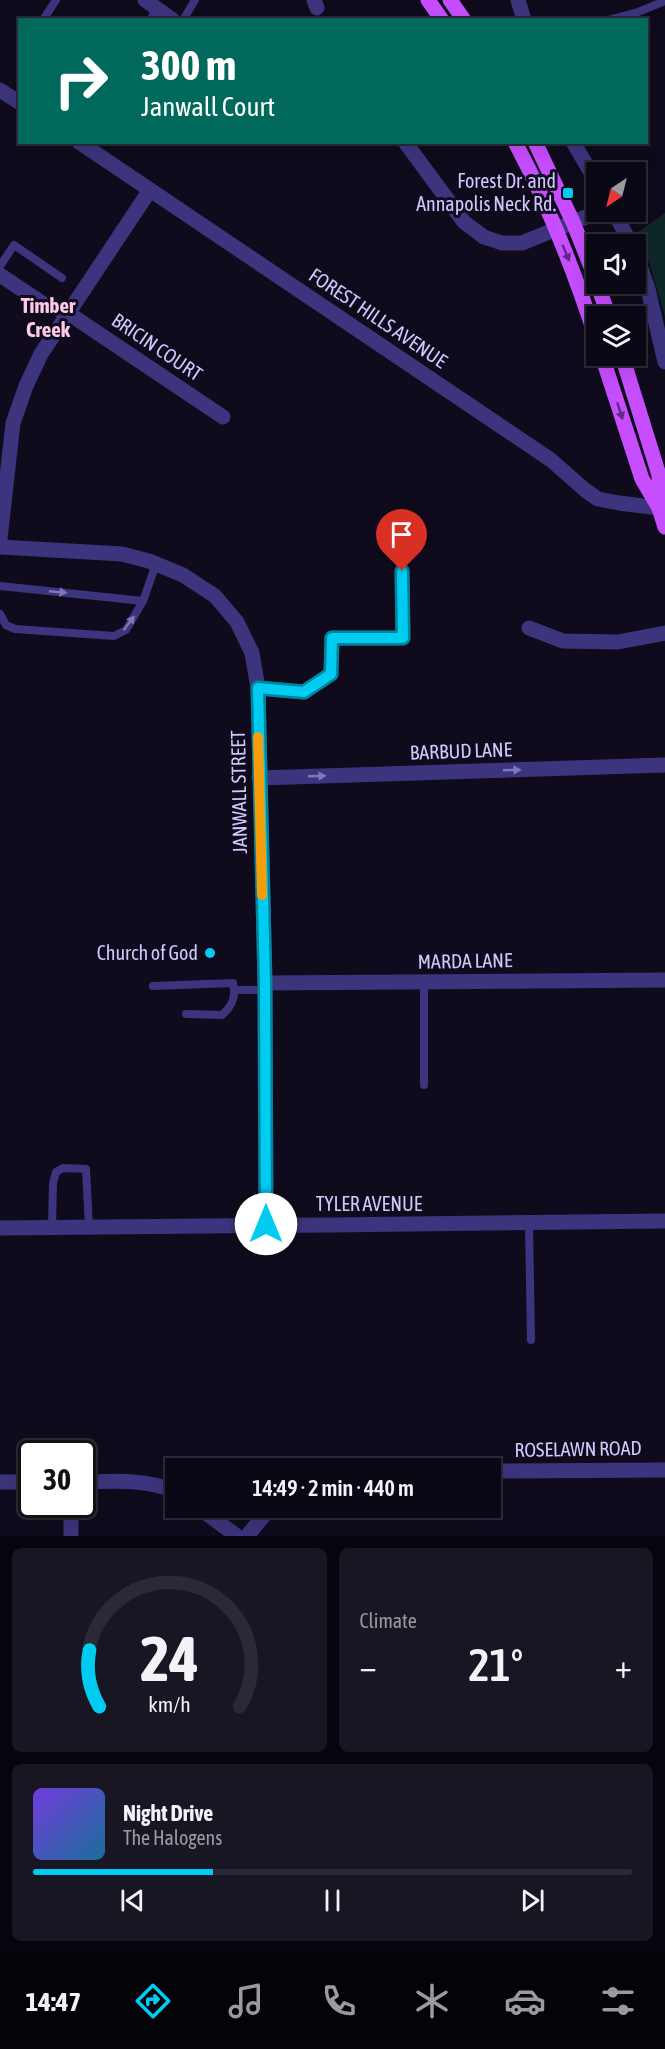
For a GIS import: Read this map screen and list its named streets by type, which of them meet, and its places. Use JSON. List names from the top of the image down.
{
  "streets": {
    "street": [
      "FOREST HILLS AVENUE",
      "BRICIN COURT",
      "BARBUD LANE",
      "JANWALL STREET",
      "MARDA LANE",
      "TYLER AVENUE",
      "ROSELAWN ROAD"
    ]
  },
  "crossings": [
    ["BARBUD LANE", "JANWALL STREET"],
    ["JANWALL STREET", "MARDA LANE"],
    ["JANWALL STREET", "TYLER AVENUE"]
  ],
  "one_way": ["BARBUD LANE"],
  "districts": ["Timber Creek"],
  "places": {
    "transit": ["Forest Dr. and Annapolis Neck Rd."],
    "other": ["Church of God"]
  },
  "north": "bottom left",
  "page": {
    "turn": ["300 m", "Janwall Court"],
    "limit": "30",
    "trip": "14:49 · 2 min · 440 m",
    "tile": "Climate",
    "heat": ["−", "21°", "+"],
    "song": ["Night Drive", "The Halogens"],
    "tabs": "14:47",
    "gauge": ["24", "km/h"]
  }
}
